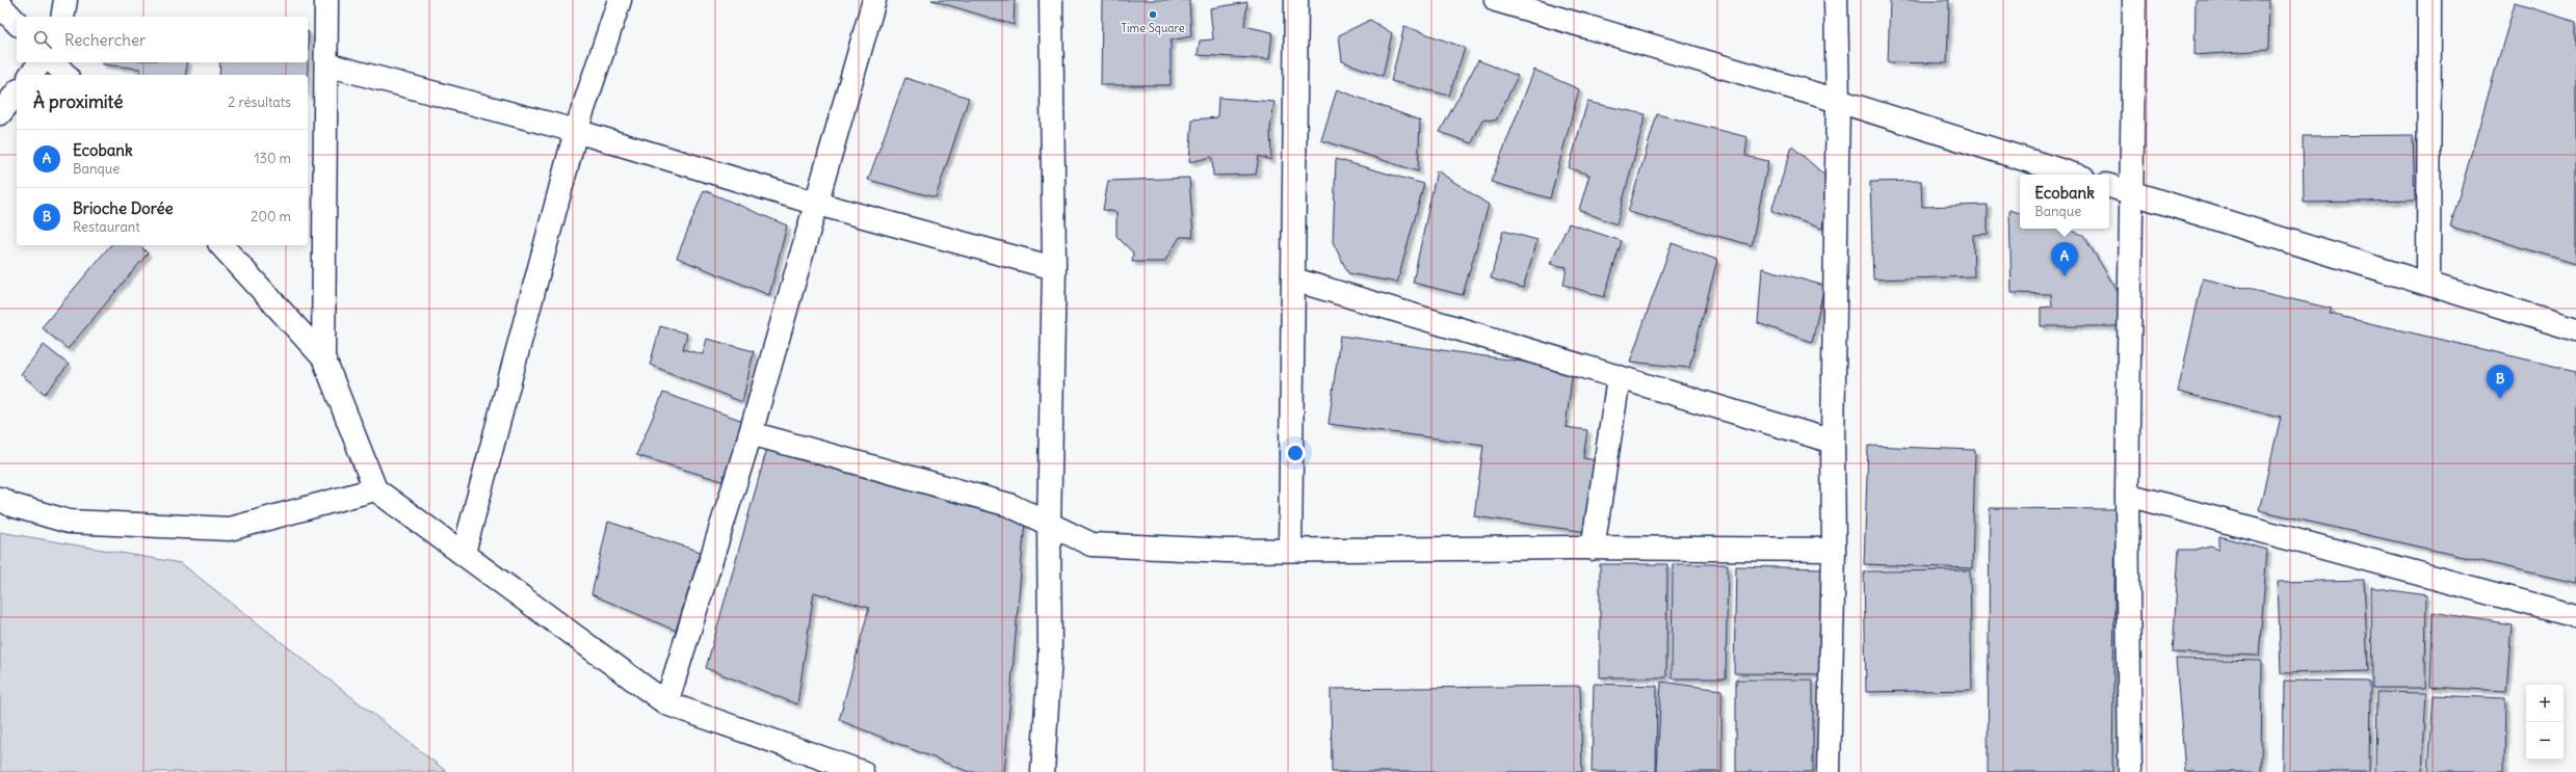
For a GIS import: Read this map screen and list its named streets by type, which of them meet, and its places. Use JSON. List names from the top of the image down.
{
  "places": ["Time Square"],
  "page": {
    "search": "Rechercher",
    "heading": ["À proximité", "2 résultats"],
    "list": [
      {
        "mark": "A",
        "name": "Ecobank",
        "note": "Banque",
        "value": "130 m"
      },
      {
        "mark": "B",
        "name": "Brioche Dorée",
        "note": "Restaurant",
        "value": "200 m"
      }
    ],
    "popup": ["Ecobank", "Banque"],
    "pins": ["A", "B"],
    "map_buttons": ["+", "−"]
  }
}
